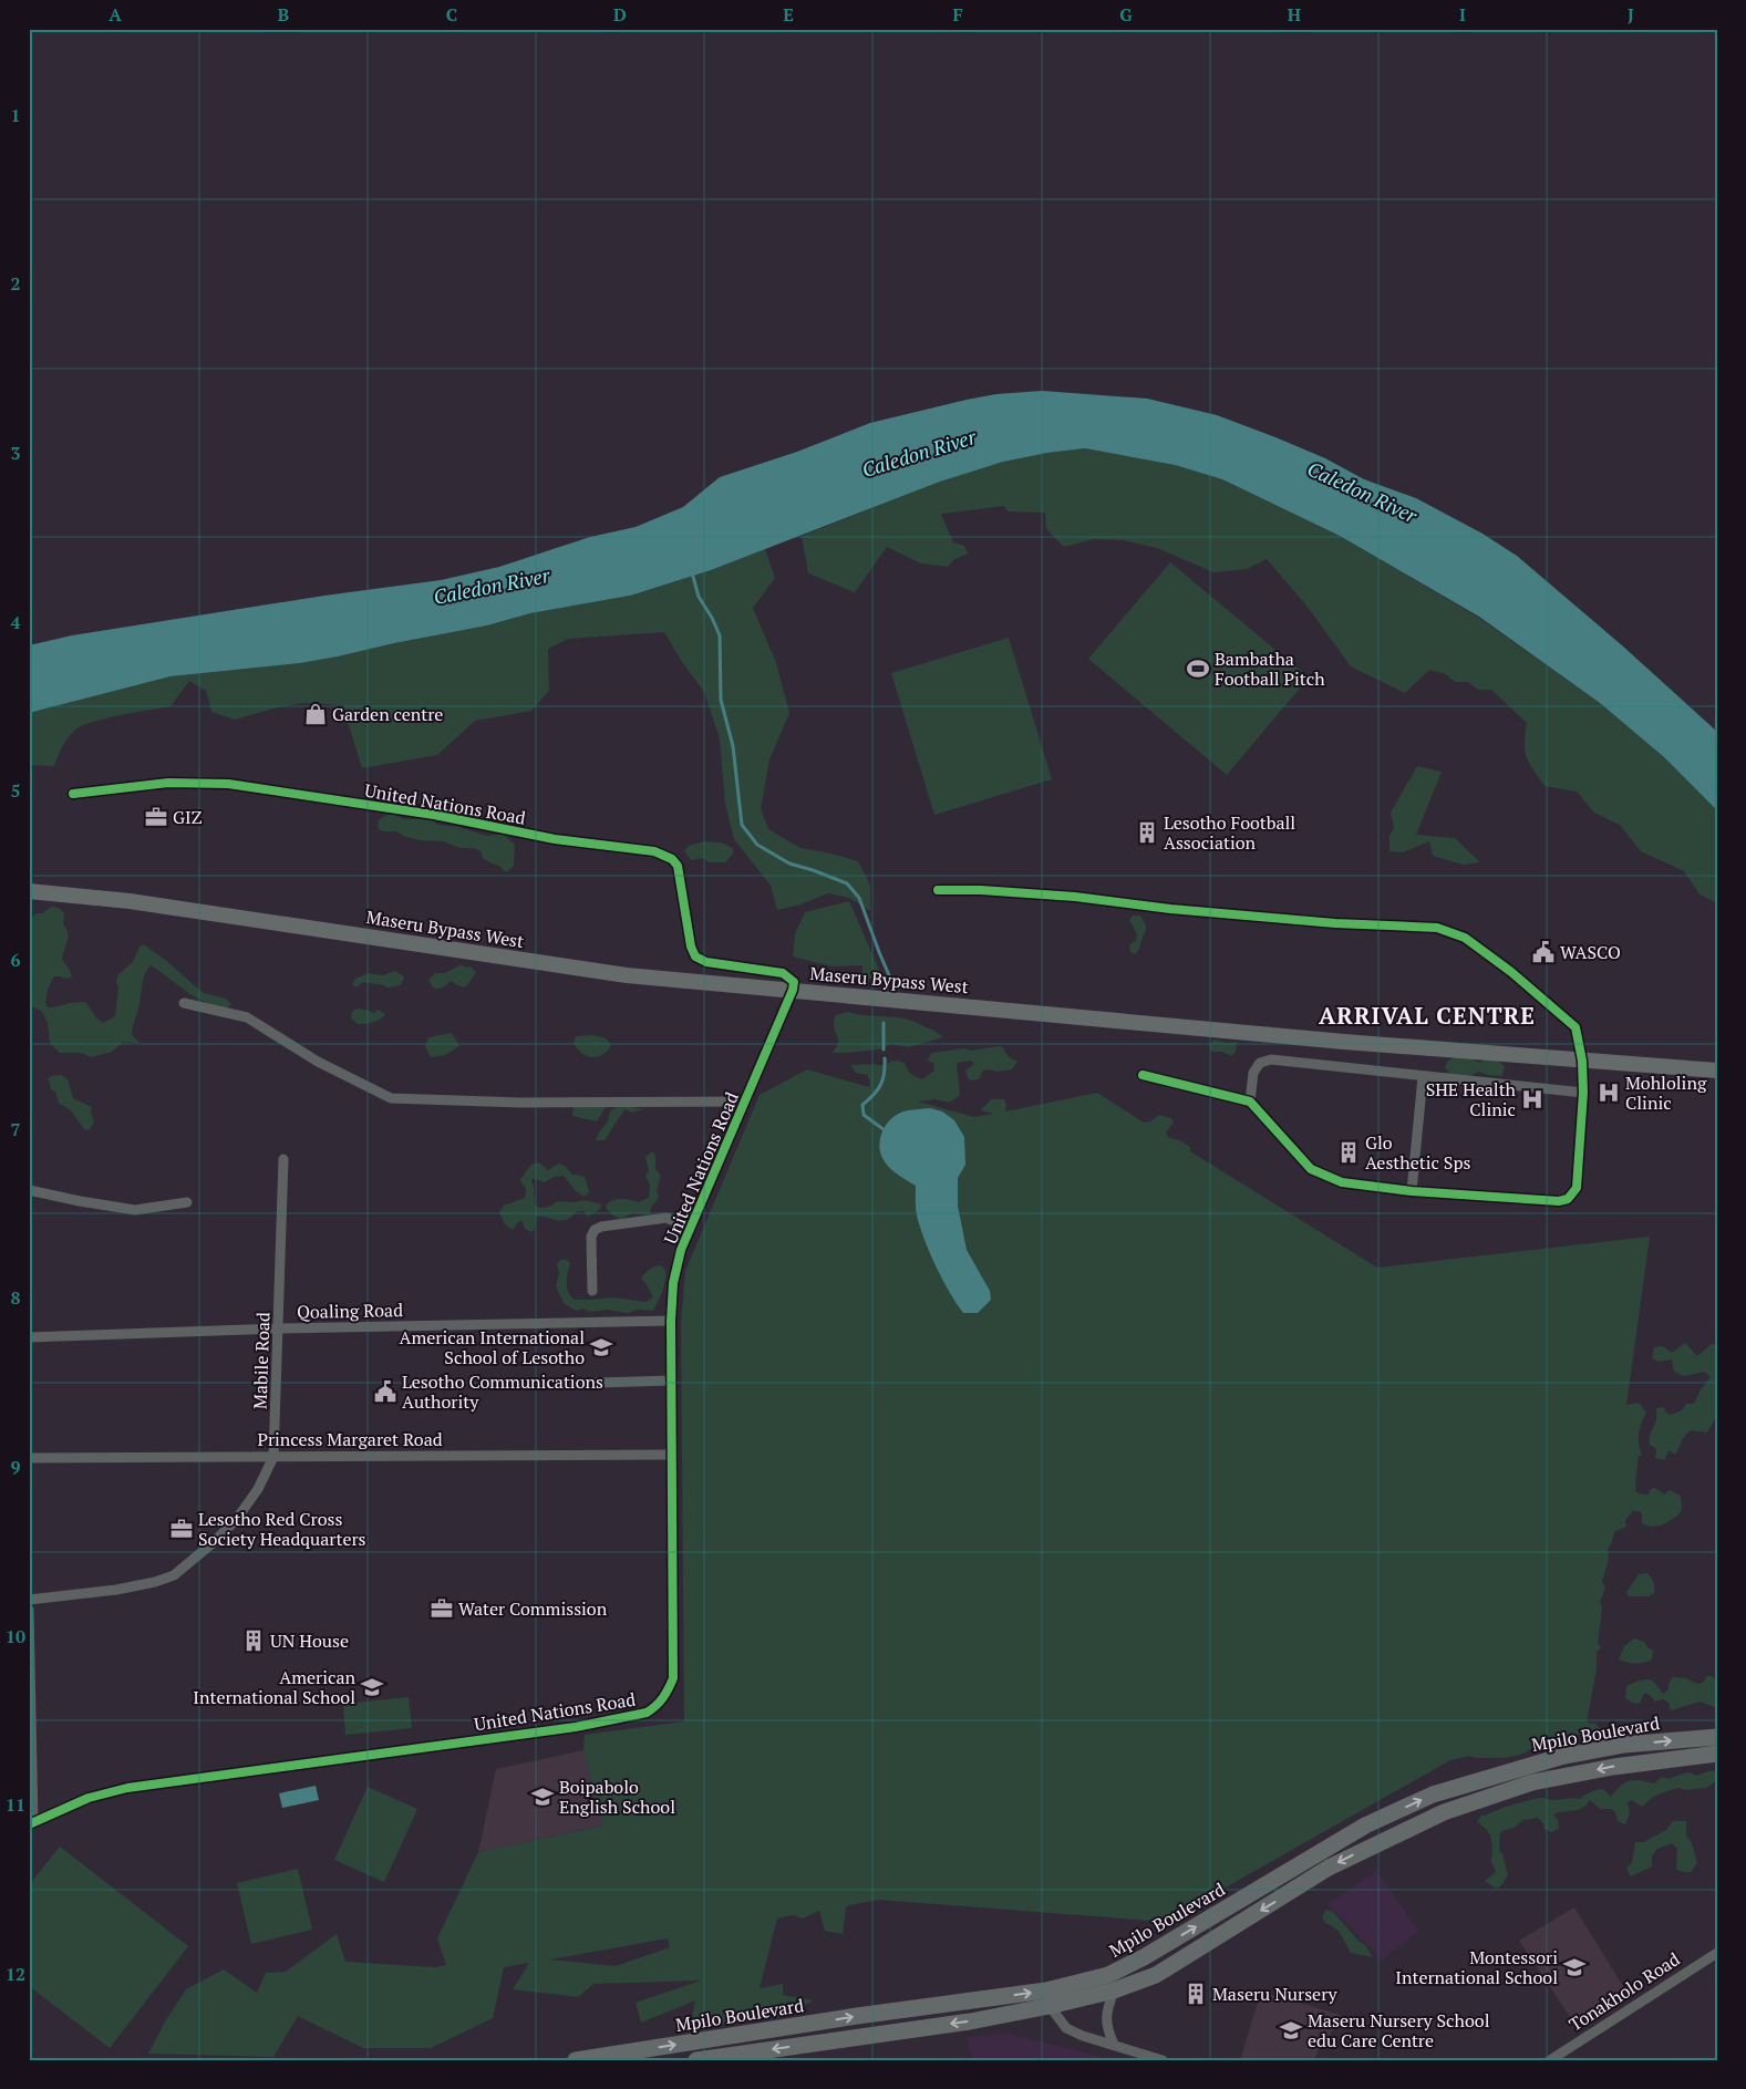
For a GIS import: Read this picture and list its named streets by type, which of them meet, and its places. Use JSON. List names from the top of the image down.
{
  "streets": {
    "highway": ["Mpilo Boulevard"],
    "main road": ["Maseru Bypass West"],
    "street": [
      "United Nations Road",
      "Qoaling Road",
      "Mabile Road",
      "Princess Margaret Road",
      "Tonakholo Road"
    ]
  },
  "crossings": [
    ["United Nations Road", "Maseru Bypass West"],
    ["United Nations Road", "Qoaling Road"],
    ["United Nations Road", "Princess Margaret Road"],
    ["Qoaling Road", "Mabile Road"],
    ["Mabile Road", "Princess Margaret Road"]
  ],
  "districts": ["ARRIVAL CENTRE"],
  "water": ["Caledon River"],
  "places": {
    "sports": ["Bambatha Football Pitch"],
    "shop": ["Garden centre"],
    "office": ["GIZ", "Lesotho Red Cross Society Headquarters", "Water Commission"],
    "building": [
      "Lesotho Football Association",
      "Glo Aesthetic Sps",
      "UN House",
      "Maseru Nursery"
    ],
    "public building": ["WASCO", "Lesotho Communications Authority"],
    "hospital": ["Mohloling Clinic", "SHE Health Clinic"],
    "school or university": [
      "American International School of Lesotho",
      "American International School",
      "Boipabolo English School",
      "Montessori International School",
      "Maseru Nursery School edu Care Centre"
    ]
  },
  "grid": {
    "columns": [
      "A",
      "B",
      "C",
      "D",
      "E",
      "F",
      "G",
      "H",
      "I",
      "J"
    ],
    "rows": [
      "1",
      "2",
      "3",
      "4",
      "5",
      "6",
      "7",
      "8",
      "9",
      "10",
      "11",
      "12"
    ]
  }
}
